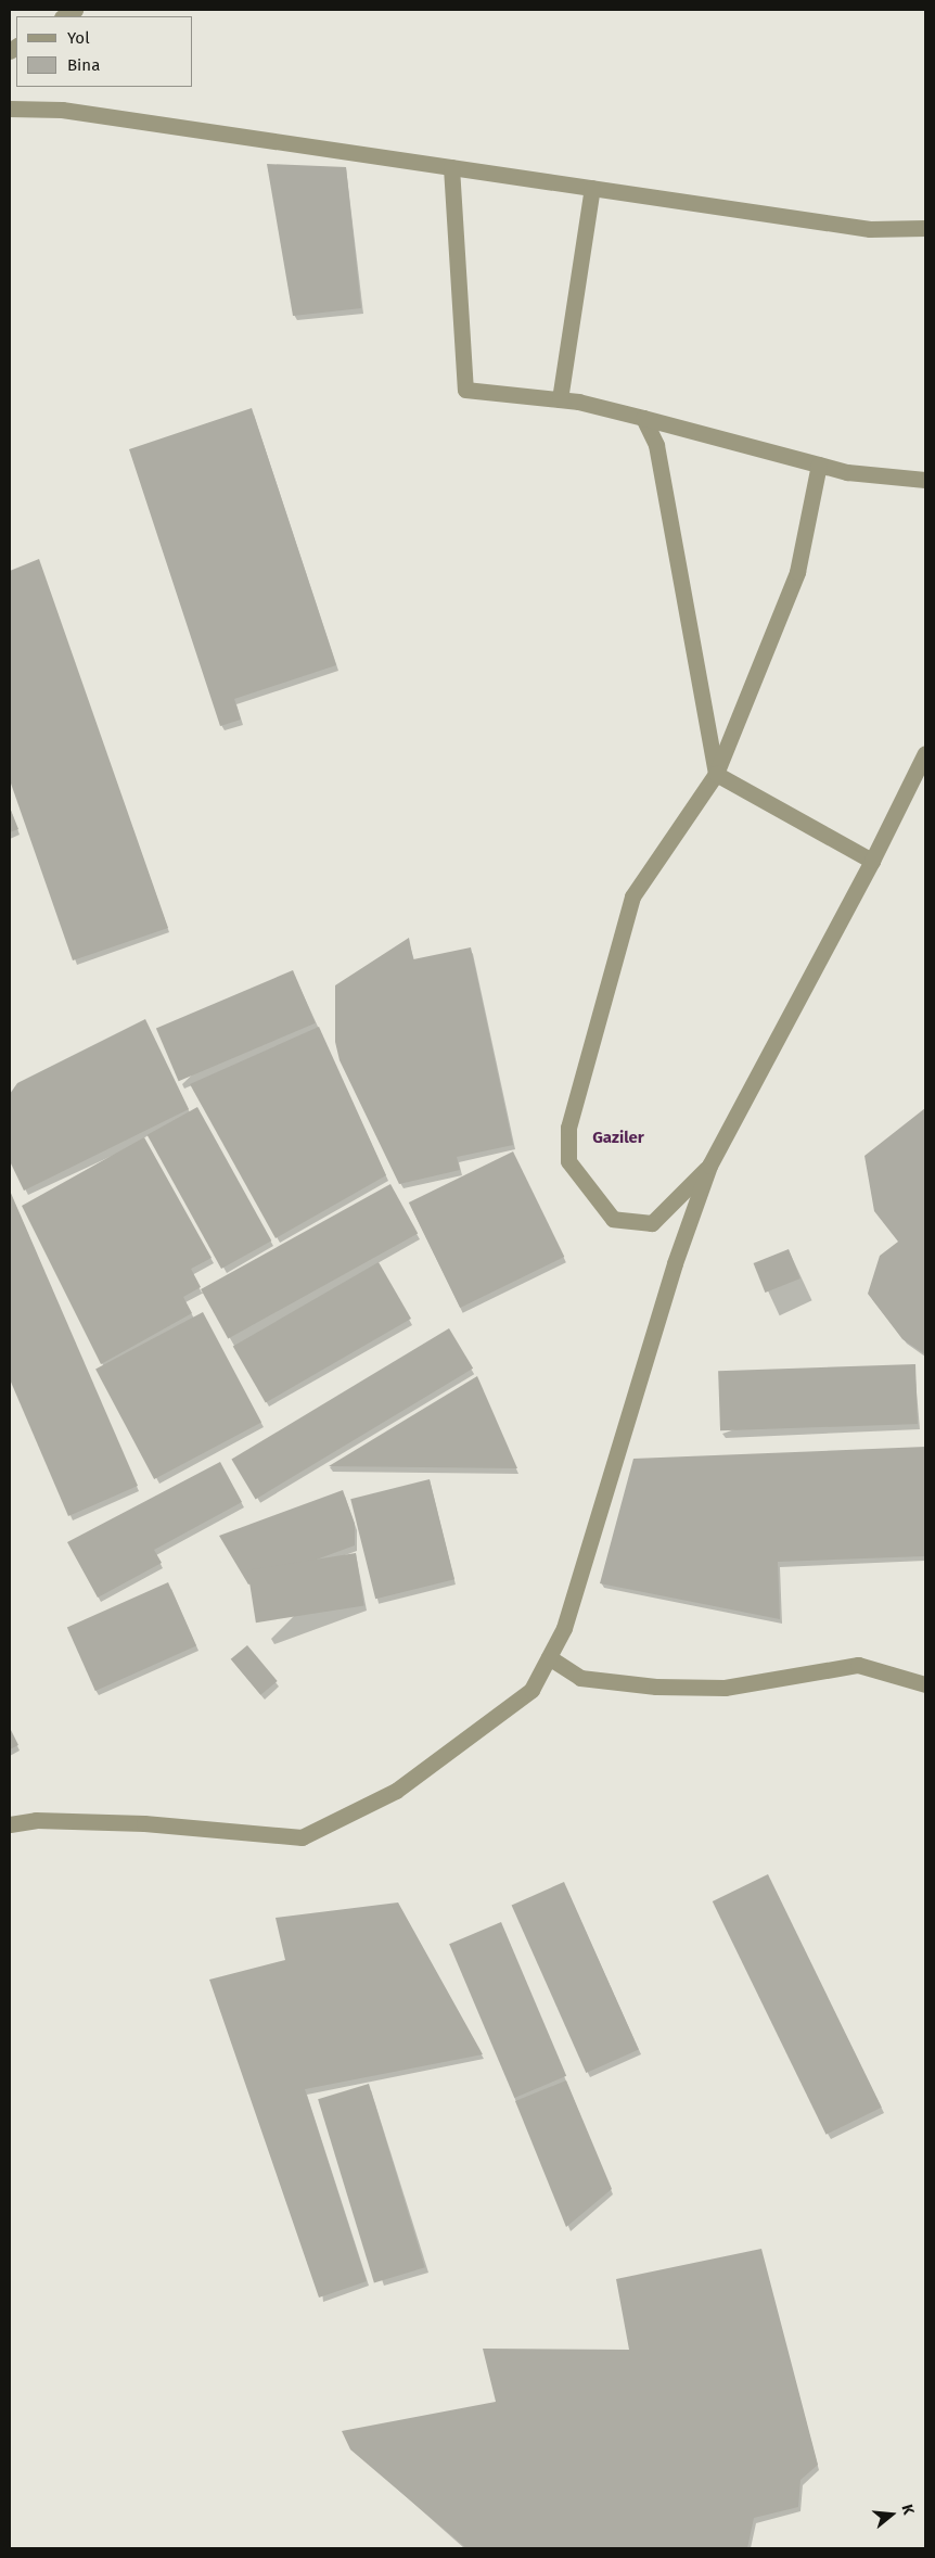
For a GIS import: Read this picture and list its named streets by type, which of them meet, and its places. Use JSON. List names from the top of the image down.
{
  "districts": ["Gaziler"],
  "legend": ["Yol", "Bina"],
  "north": "right"
}
